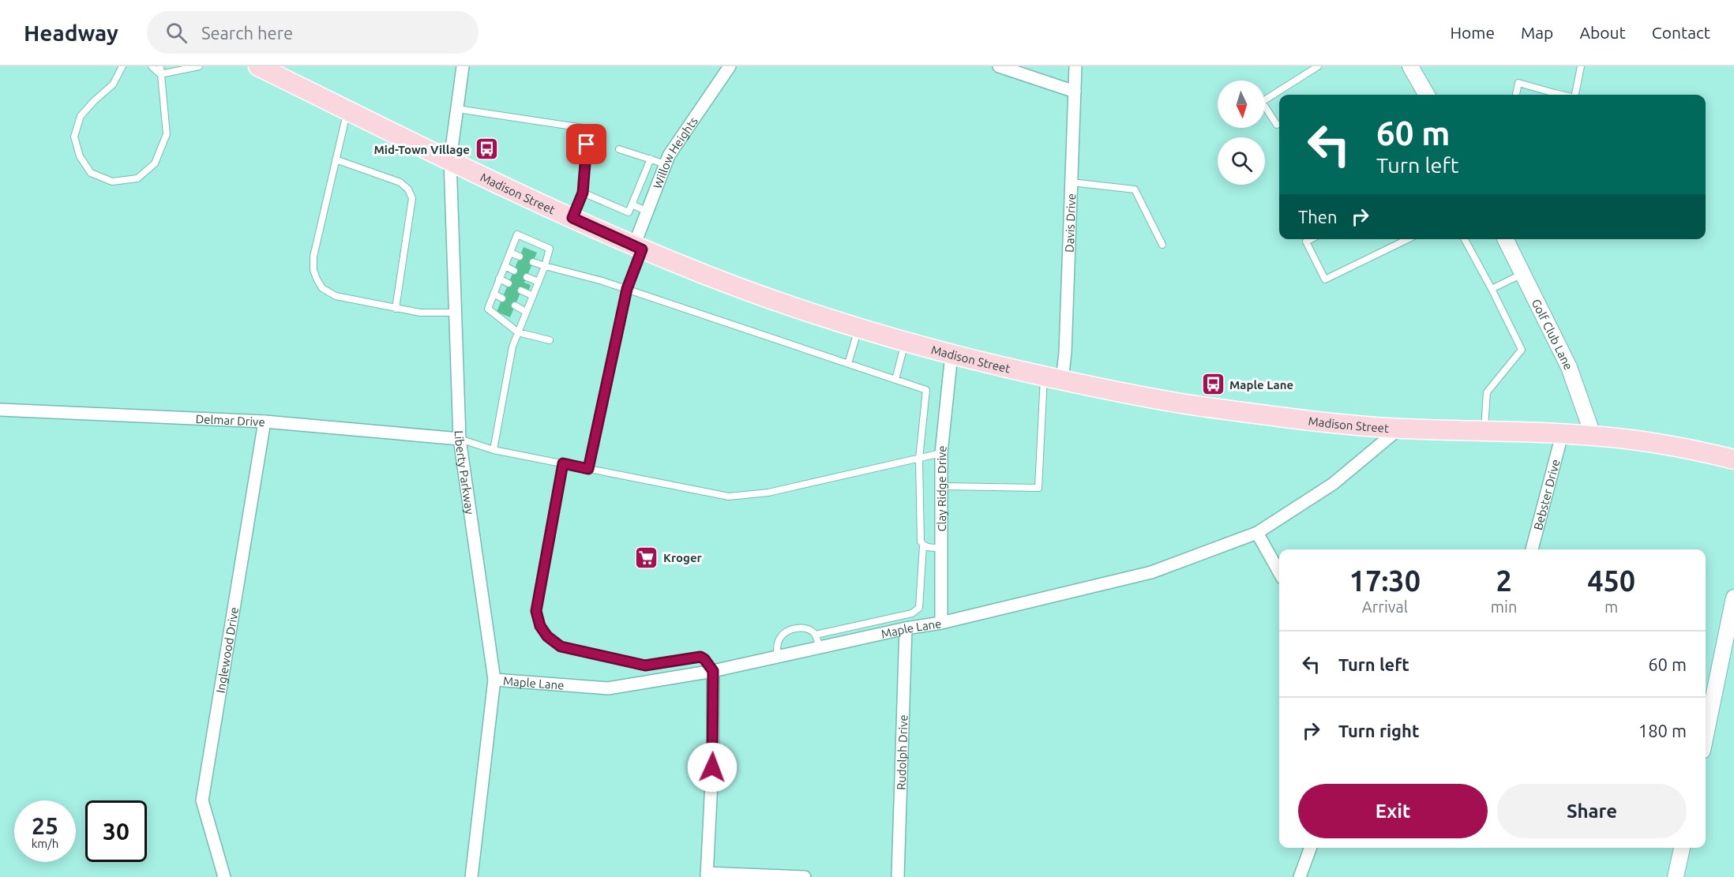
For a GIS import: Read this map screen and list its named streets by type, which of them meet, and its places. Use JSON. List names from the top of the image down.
{
  "streets": {
    "main road": ["Madison Street"],
    "street": [
      "Willow Heights",
      "Davis Drive",
      "Golf Club Lane",
      "Delmar Drive",
      "Liberty Parkway",
      "Clay Ridge Drive",
      "Bebster Drive",
      "Maple Lane",
      "Inglewood Drive",
      "Rudolph Drive"
    ]
  },
  "crossings": [
    ["Willow Heights", "Madison Street"],
    ["Madison Street", "Davis Drive"],
    ["Madison Street", "Golf Club Lane"],
    ["Madison Street", "Liberty Parkway"],
    ["Madison Street", "Clay Ridge Drive"],
    ["Madison Street", "Bebster Drive"],
    ["Madison Street", "Maple Lane"],
    ["Delmar Drive", "Liberty Parkway"],
    ["Delmar Drive", "Inglewood Drive"],
    ["Liberty Parkway", "Maple Lane"],
    ["Clay Ridge Drive", "Maple Lane"],
    ["Maple Lane", "Rudolph Drive"]
  ],
  "places": {
    "bus stop": ["Mid-Town Village", "Maple Lane"],
    "supermarket": ["Kroger"]
  },
  "north": "bottom",
  "page": {
    "header": "Headway",
    "search": "Search here",
    "nav": [
      "Home",
      "Map",
      "About",
      "Contact"
    ],
    "turn": ["60 m", "Turn left"],
    "then": "Then",
    "eta": [
      "17:30",
      "Arrival",
      "2",
      "min",
      "450",
      "m"
    ],
    "list": [
      {
        "name": "Turn left",
        "value": "60 m"
      },
      {
        "name": "Turn right",
        "value": "180 m"
      }
    ],
    "buttons": ["Exit", "Share"],
    "speed": "25 km/h",
    "limit": "30"
  }
}
